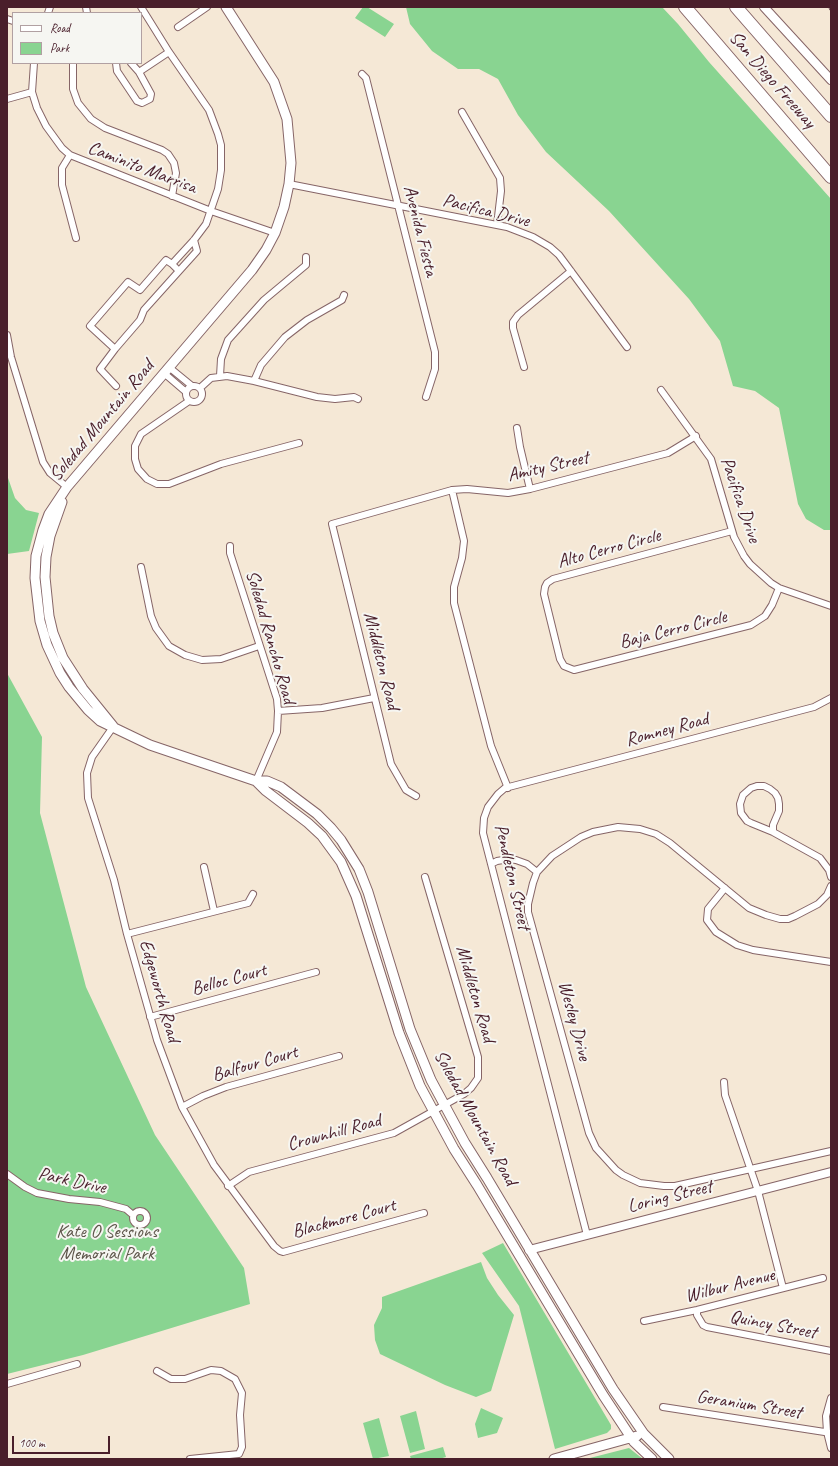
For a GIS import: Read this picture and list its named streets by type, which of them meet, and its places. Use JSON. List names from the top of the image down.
{
  "streets": {
    "highway": ["San Diego Freeway"],
    "main road": ["Soledad Mountain Road"],
    "street": [
      "Caminito Marrisa",
      "Pacifica Drive",
      "Avenida Fiesta",
      "Amity Street",
      "Alto Cerro Circle",
      "Baja Cerro Circle",
      "Soledad Rancho Road",
      "Middleton Road",
      "Romney Road",
      "Pendleton Street",
      "Belloc Court",
      "Edgeworth Road",
      "Wesley Drive",
      "Balfour Court",
      "Crownhill Road",
      "Park Drive",
      "Loring Street",
      "Blackmore Court",
      "Wilbur Avenue",
      "Quincy Street",
      "Geranium Street"
    ]
  },
  "crossings": [
    ["Caminito Marrisa", "Soledad Mountain Road"],
    ["Pacifica Drive", "Avenida Fiesta"],
    ["Pacifica Drive", "Soledad Mountain Road"],
    ["Pacifica Drive", "Amity Street"],
    ["Pacifica Drive", "Alto Cerro Circle"],
    ["Pacifica Drive", "Baja Cerro Circle"],
    ["Soledad Mountain Road", "Soledad Rancho Road"],
    ["Soledad Mountain Road", "Middleton Road"],
    ["Soledad Mountain Road", "Edgeworth Road"],
    ["Soledad Mountain Road", "Crownhill Road"],
    ["Soledad Mountain Road", "Loring Street"],
    ["Amity Street", "Middleton Road"],
    ["Alto Cerro Circle", "Baja Cerro Circle"],
    ["Middleton Road", "Crownhill Road"],
    ["Romney Road", "Pendleton Street"],
    ["Pendleton Street", "Loring Street"],
    ["Belloc Court", "Edgeworth Road"],
    ["Edgeworth Road", "Balfour Court"],
    ["Edgeworth Road", "Crownhill Road"],
    ["Edgeworth Road", "Blackmore Court"],
    ["Wesley Drive", "Quincy Street"],
    ["Loring Street", "Quincy Street"],
    ["Wilbur Avenue", "Quincy Street"]
  ],
  "parks": ["Kate O Sessions Memorial Park"],
  "legend": ["Road", "Park"],
  "scale_bar": "100 m"
}
